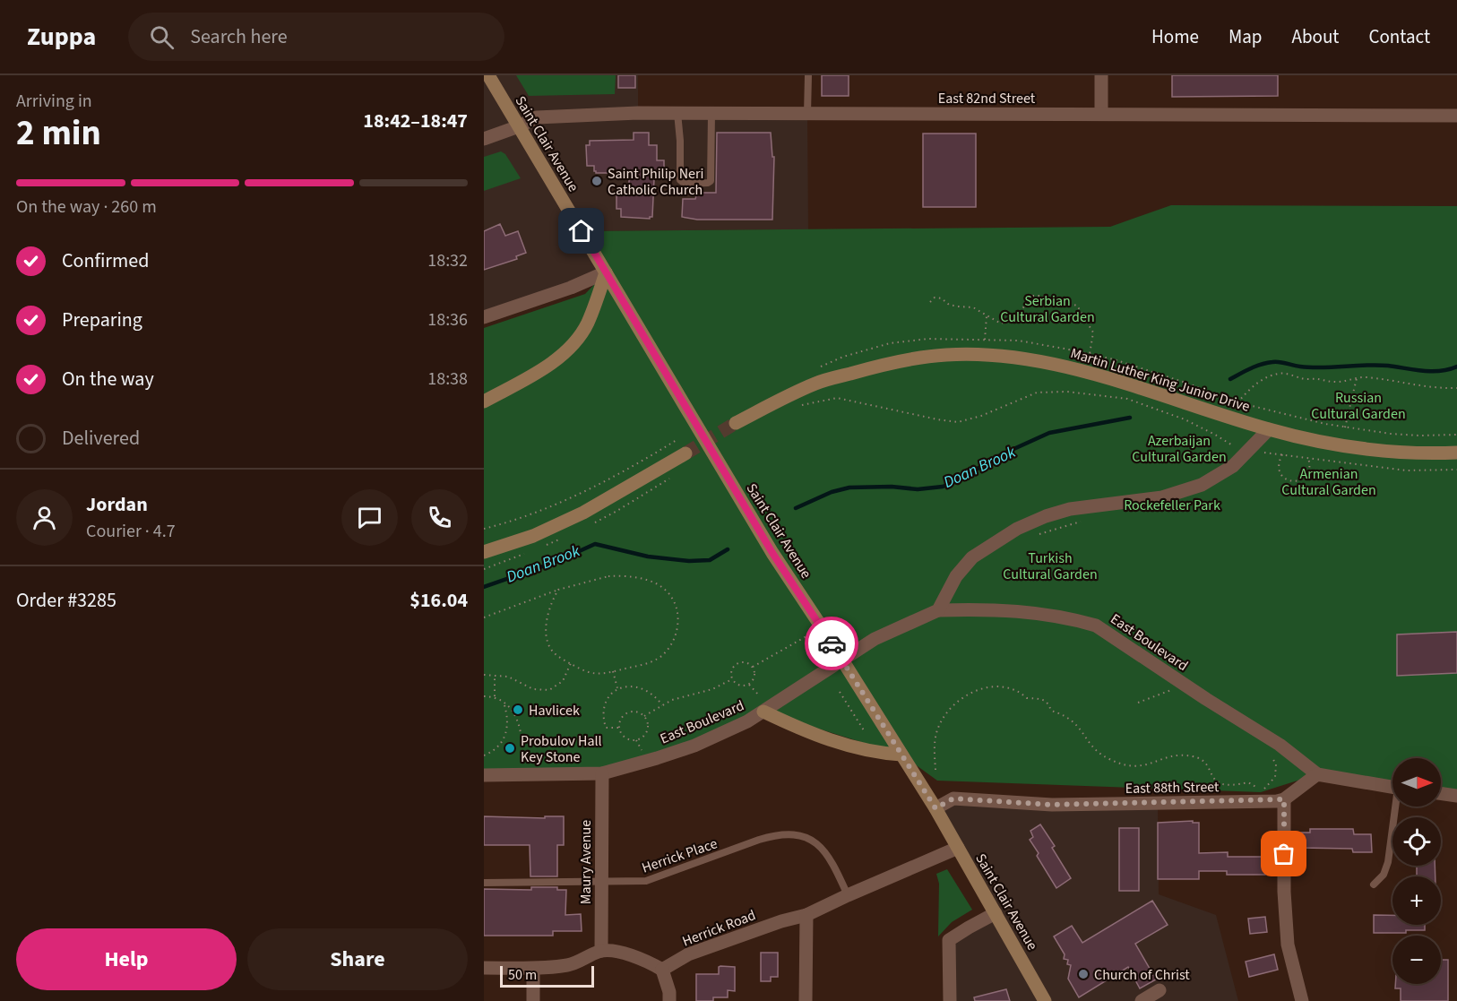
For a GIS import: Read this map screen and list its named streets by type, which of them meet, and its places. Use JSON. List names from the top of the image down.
{
  "streets": {
    "main road": ["Saint Clair Avenue", "Martin Luther King Junior Drive"],
    "street": [
      "East 82nd Street",
      "East Boulevard",
      "East 88th Street",
      "Maury Avenue",
      "Herrick Road"
    ],
    "lane": ["Herrick Place"]
  },
  "crossings": [
    ["East 82nd Street", "Saint Clair Avenue"],
    ["Saint Clair Avenue", "East Boulevard"],
    ["Saint Clair Avenue", "East 88th Street"],
    ["Saint Clair Avenue", "Herrick Road"],
    ["East Boulevard", "Maury Avenue"],
    ["Herrick Place", "Maury Avenue"],
    ["Herrick Place", "Herrick Road"]
  ],
  "water": ["Doan Brook"],
  "parks": [
    "Serbian Cultural Garden",
    "Russian Cultural Garden",
    "Azerbaijan Cultural Garden",
    "Armenian Cultural Garden",
    "Rockefeller Park",
    "Turkish Cultural Garden"
  ],
  "places": [
    "Saint Philip Neri Catholic Church",
    "Havlicek",
    "Probulov Hall Key Stone",
    "Church of Christ"
  ],
  "scale_bar": "50 m",
  "north": "right",
  "page": {
    "header": "Zuppa",
    "search": "Search here",
    "nav": [
      "Home",
      "Map",
      "About",
      "Contact"
    ],
    "heading": ["2 min", "Arriving in", "18:42–18:47"],
    "panel": [
      "Jordan",
      "Courier · 4.7",
      "Order #3285",
      "$16.04"
    ],
    "bar": "On the way · 260 m",
    "list": [
      ["Confirmed", "18:32"],
      ["Preparing", "18:36"],
      ["On the way", "18:38"],
      "Delivered"
    ],
    "map_buttons": ["+", "−"],
    "buttons": ["Help", "Share"],
    "scale": "50 m"
  }
}
